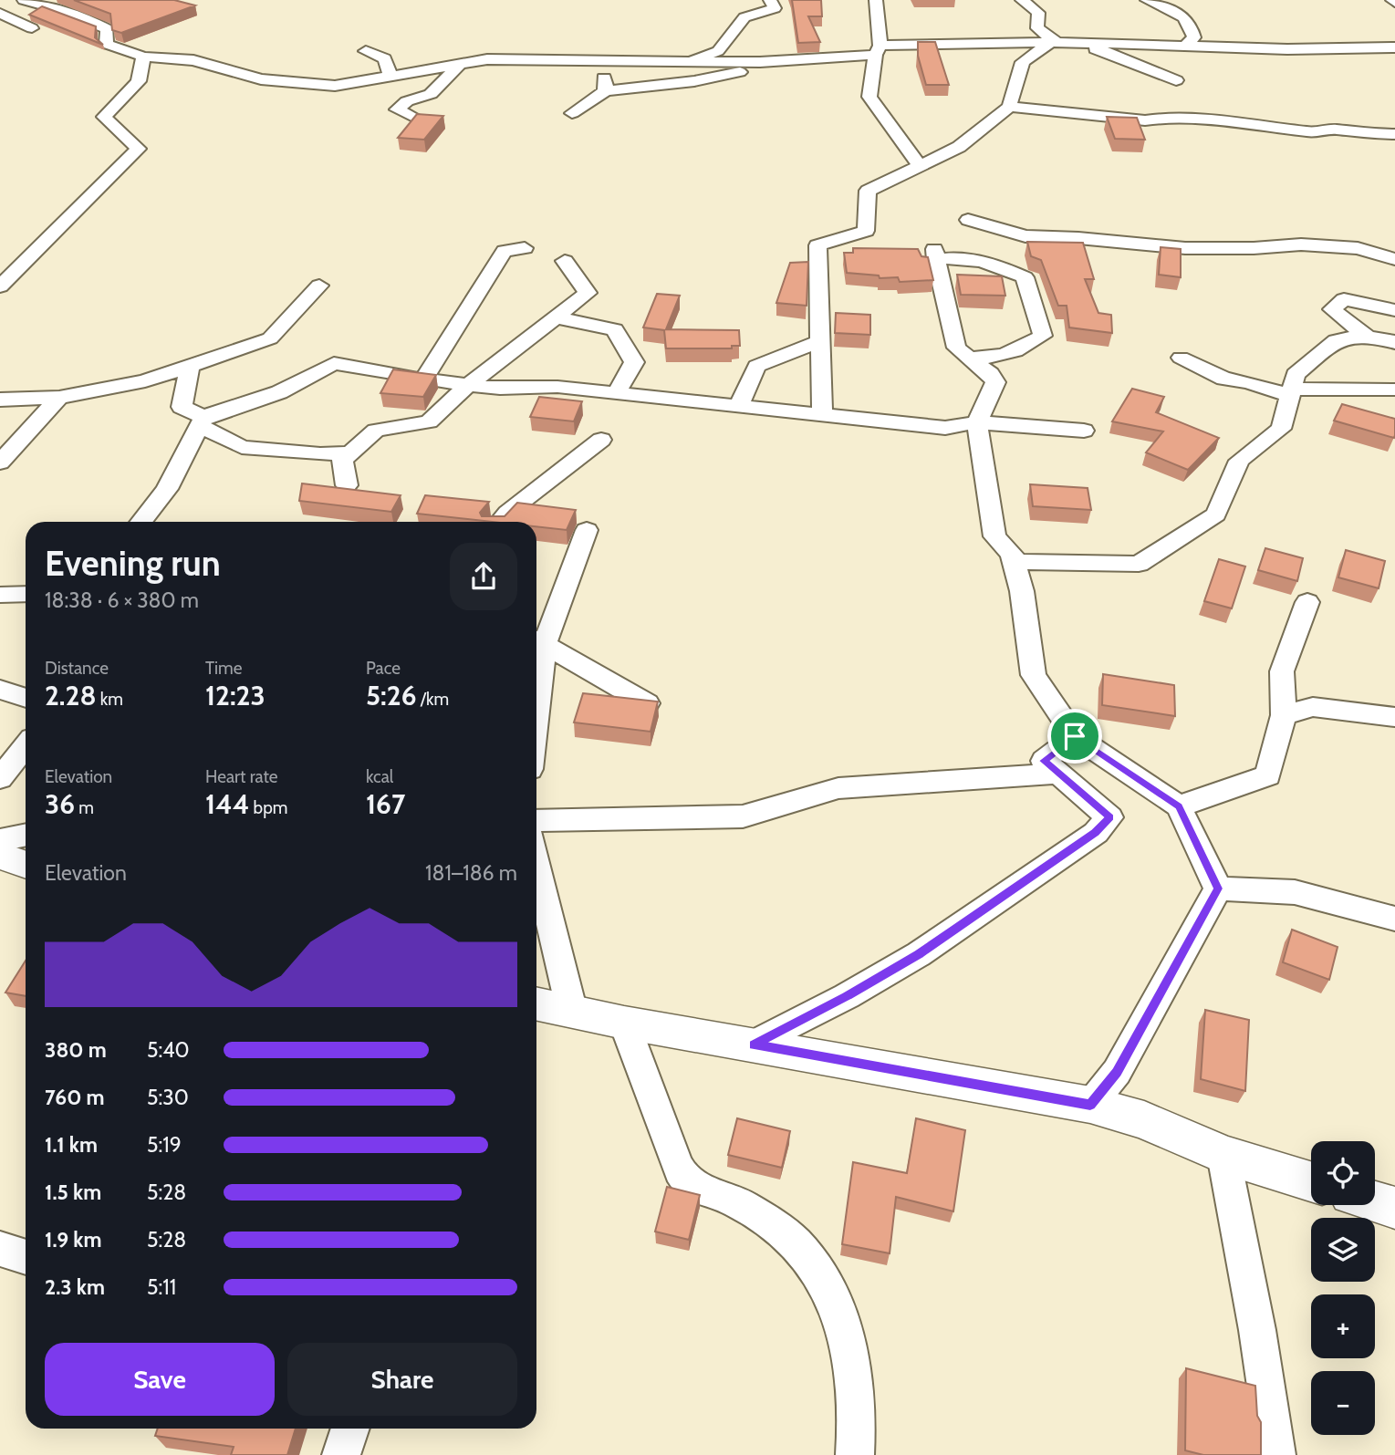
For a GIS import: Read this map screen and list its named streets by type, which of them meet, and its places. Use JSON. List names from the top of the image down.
{
  "page": {
    "heading": ["Evening run", "18:38 · 6 × 380 m"],
    "stats": [
      ["Distance", "2.28 km"],
      ["Time", "12:23"],
      ["Pace", "5:26 /km"],
      ["Elevation", "36 m"],
      ["Heart rate", "144 bpm"],
      ["kcal", "167"]
    ],
    "chart": ["Elevation", "181–186 m"],
    "list": [
      {
        "name": "380 m",
        "note": "5:40"
      },
      {
        "name": "760 m",
        "note": "5:30"
      },
      {
        "name": "1.1 km",
        "note": "5:19"
      },
      {
        "name": "1.5 km",
        "note": "5:28"
      },
      {
        "name": "1.9 km",
        "note": "5:28"
      },
      {
        "name": "2.3 km",
        "note": "5:11"
      }
    ],
    "map_buttons": ["+", "−"],
    "buttons": ["Save", "Share"]
  }
}
